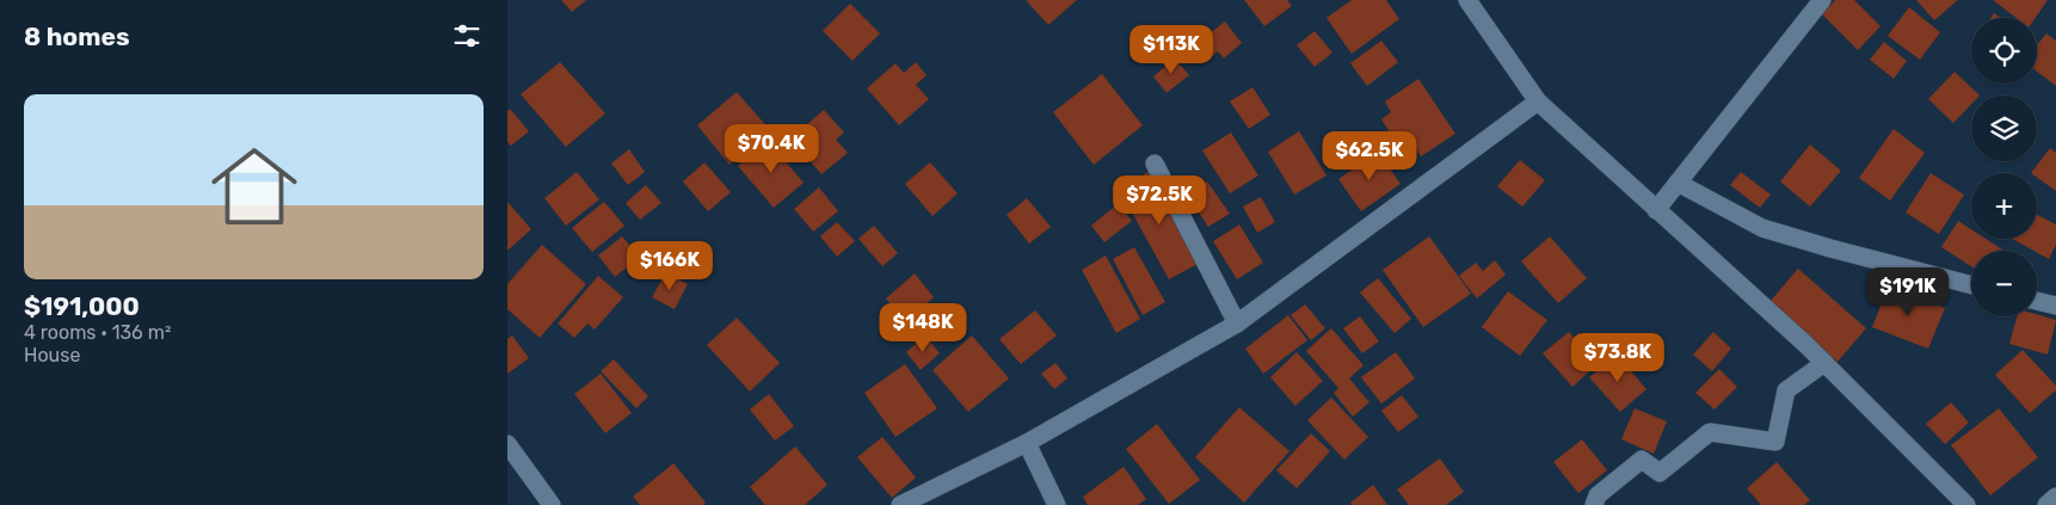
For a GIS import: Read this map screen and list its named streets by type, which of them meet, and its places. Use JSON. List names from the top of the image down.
{
  "page": {
    "heading": "8 homes",
    "map_buttons": ["+", "−"],
    "price": [
      "$113K",
      "$70.4K",
      "$62.5K",
      "$72.5K",
      "$166K",
      "$191K",
      "$148K",
      "$73.8K"
    ],
    "list": [
      {
        "name": "$191,000",
        "note": "4 rooms · 136 m² · House"
      }
    ]
  }
}
